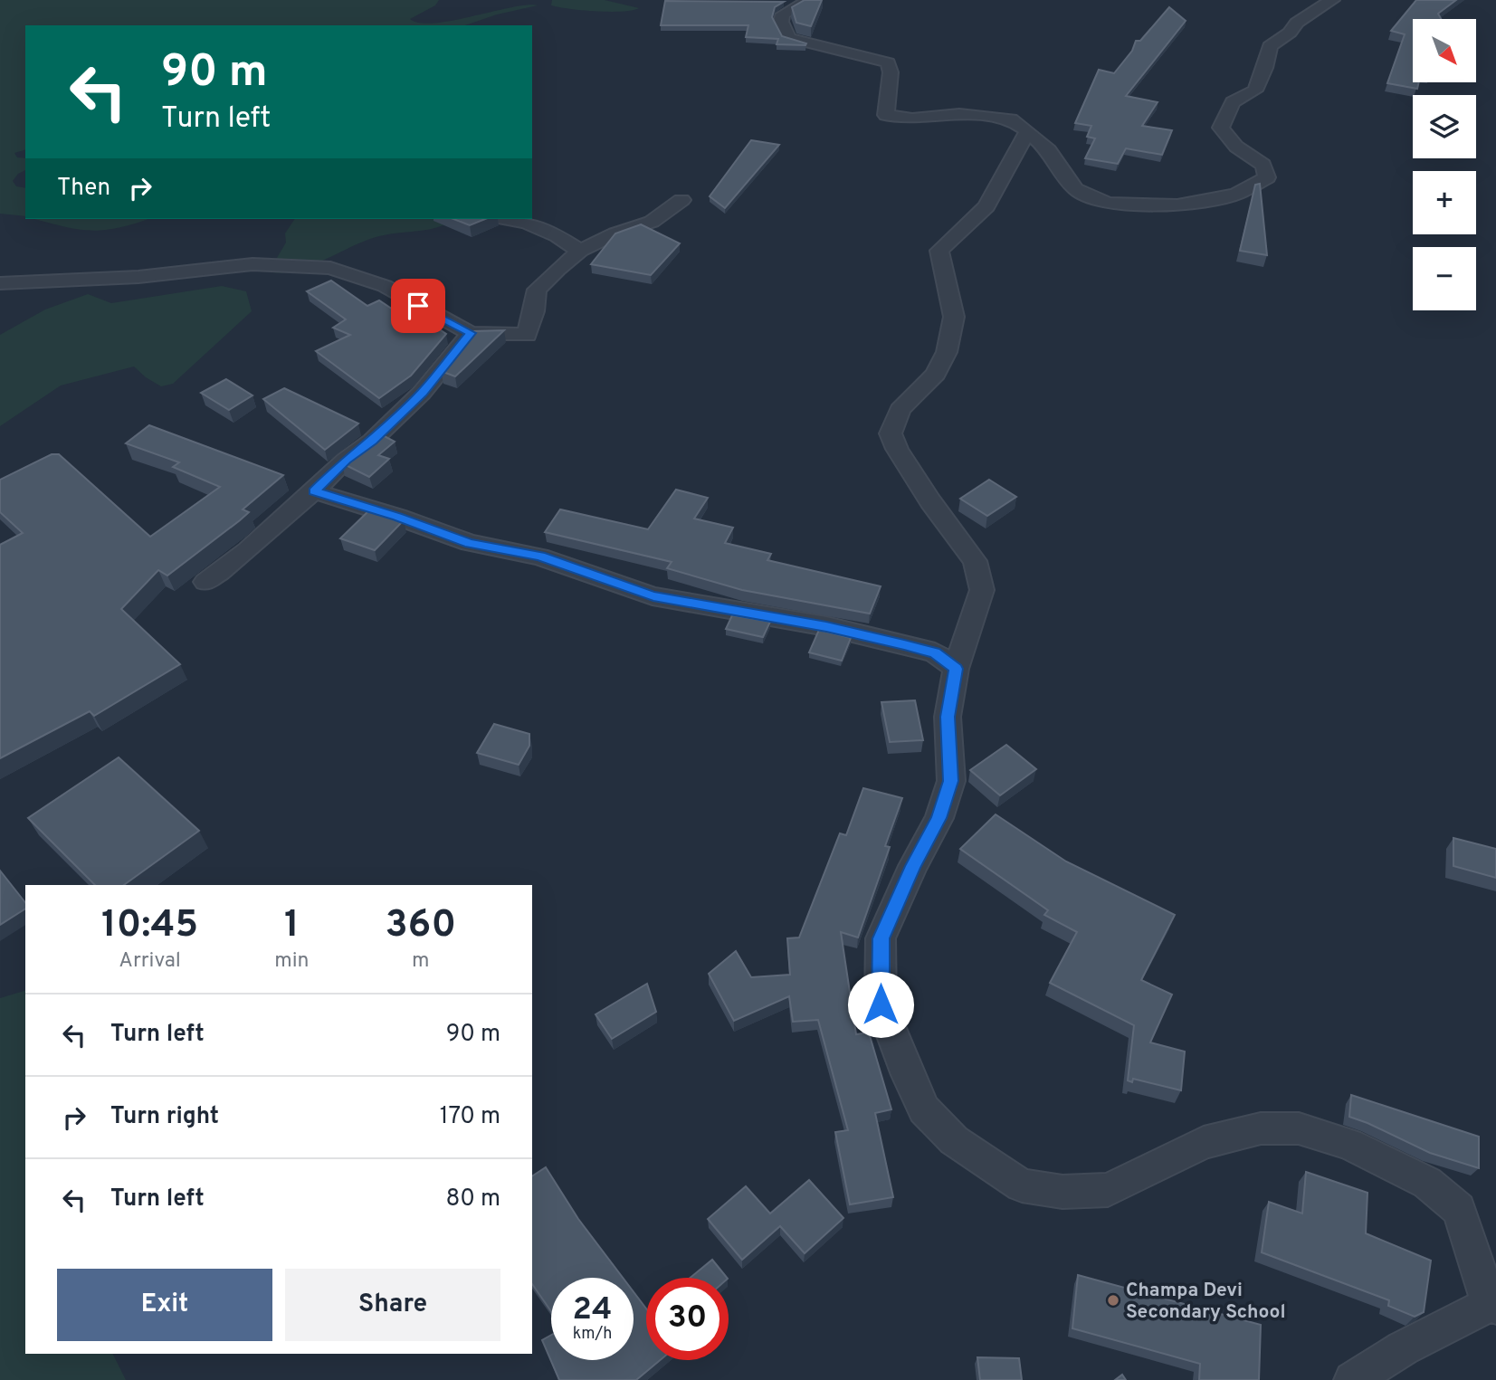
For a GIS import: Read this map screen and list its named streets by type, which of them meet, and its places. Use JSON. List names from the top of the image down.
{
  "places": ["Champa Devi Secondary School"],
  "north": "bottom right",
  "page": {
    "map_buttons": ["+", "−"],
    "turn": ["90 m", "Turn left"],
    "then": "Then",
    "eta": [
      "10:45",
      "Arrival",
      "1",
      "min",
      "360",
      "m"
    ],
    "list": [
      {
        "name": "Turn left",
        "value": "90 m"
      },
      {
        "name": "Turn right",
        "value": "170 m"
      },
      {
        "name": "Turn left",
        "value": "80 m"
      }
    ],
    "buttons": ["Exit", "Share"],
    "speed": "24 km/h",
    "limit": "30"
  }
}
